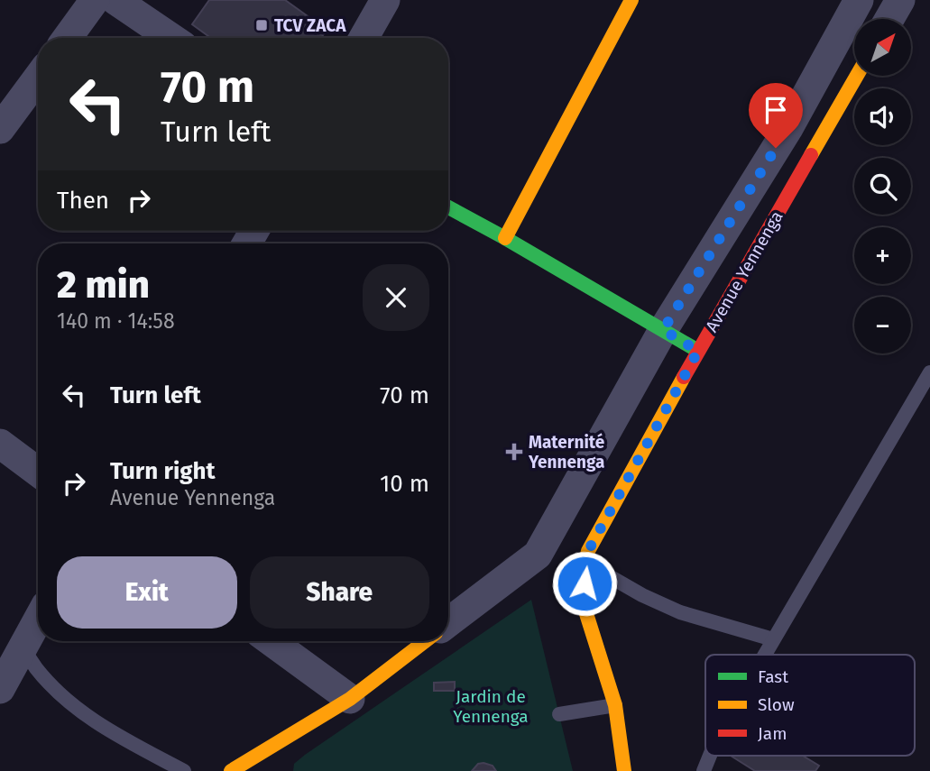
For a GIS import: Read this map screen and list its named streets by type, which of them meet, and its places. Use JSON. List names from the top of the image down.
{
  "streets": {
    "street": ["Avenue Yennenga"]
  },
  "parks": ["Jardin de Yennenga"],
  "places": {
    "transit": ["TCV ZACA"],
    "health": ["Maternité Yennenga"]
  },
  "legend": ["Fast", "Slow", "Jam"],
  "north": "top right",
  "page": {
    "map_buttons": ["+", "−"],
    "turn": ["70 m", "Turn left"],
    "then": "Then",
    "heading": ["2 min", "140 m · 14:58"],
    "list": [
      {
        "name": "Turn left",
        "value": "70 m"
      },
      {
        "name": "Turn right",
        "note": "Avenue Yennenga",
        "value": "10 m"
      }
    ],
    "buttons": ["Exit", "Share"]
  }
}
